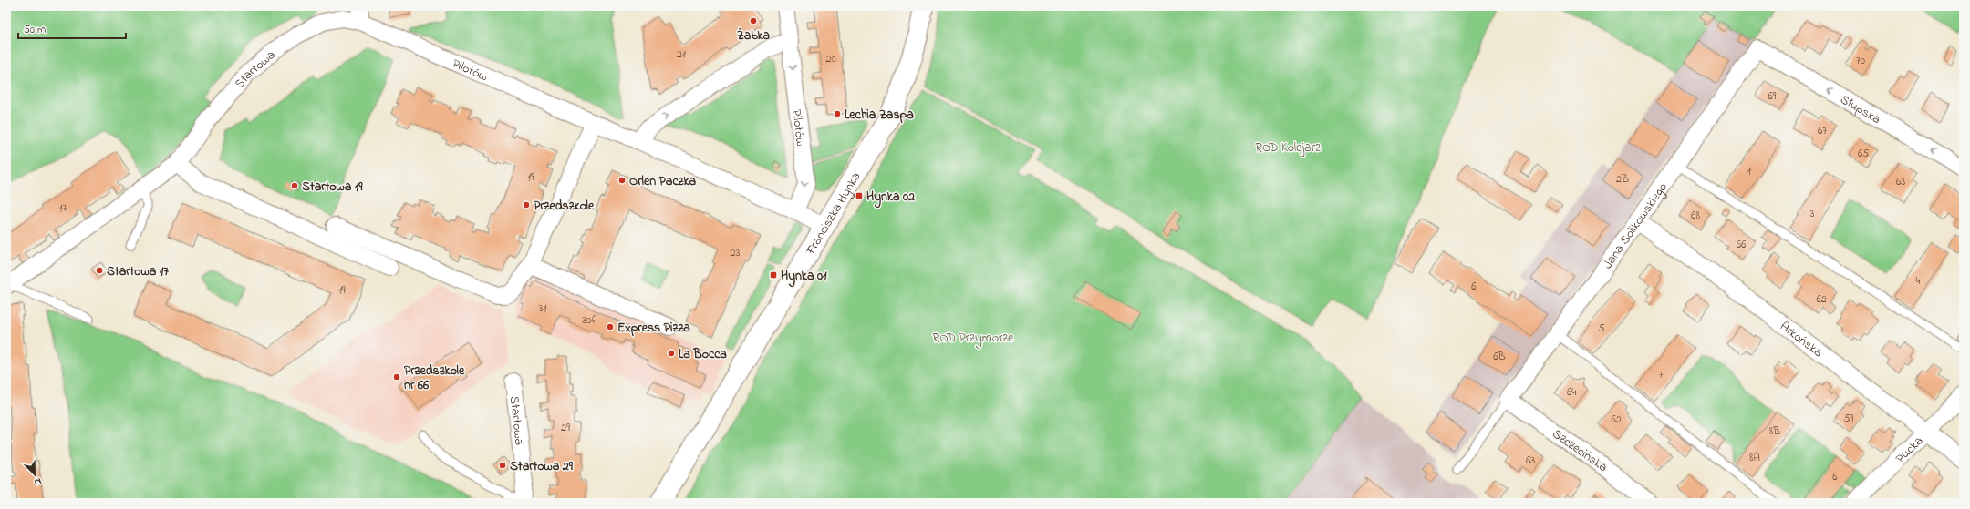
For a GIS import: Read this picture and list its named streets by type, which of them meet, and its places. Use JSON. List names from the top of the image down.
{
  "streets": {
    "street": [
      "Startowa",
      "Pilotów",
      "Słupska",
      "Franciszka Hynka",
      "Jana Solikowskiego",
      "Arkońska",
      "Pucka",
      "Szczecińska"
    ]
  },
  "crossings": [
    ["Startowa", "Pilotów"],
    ["Pilotów", "Franciszka Hynka"],
    ["Słupska", "Jana Solikowskiego"],
    ["Jana Solikowskiego", "Arkońska"],
    ["Jana Solikowskiego", "Szczecińska"],
    ["Arkońska", "Pucka"]
  ],
  "one_way": ["Słupska"],
  "parks": ["ROD Kolejarz", "ROD Przymorze"],
  "places": {
    "other": [
      "Żabka",
      "Lechia Zaspa",
      "Orlen Paczka",
      "Startowa 19",
      "Przedszkole",
      "Startowa 17",
      "Express Pizza",
      "La Bocca",
      "Przedszkole nr 66",
      "Startowa 29"
    ],
    "transit": ["Hynka 02", "Hynka 01"]
  },
  "house_numbers": [
    "21",
    "20",
    "70",
    "69",
    "67",
    "65",
    "1",
    "19",
    "2B",
    "63",
    "17",
    "3",
    "68",
    "66",
    "23",
    "4",
    "6",
    "19",
    "62",
    "31",
    "30f",
    "5",
    "6B",
    "7",
    "64",
    "59",
    "62",
    "29",
    "8B",
    "8A",
    "63",
    "6"
  ],
  "scale_bar": "50 m",
  "north": "bottom right"
}
